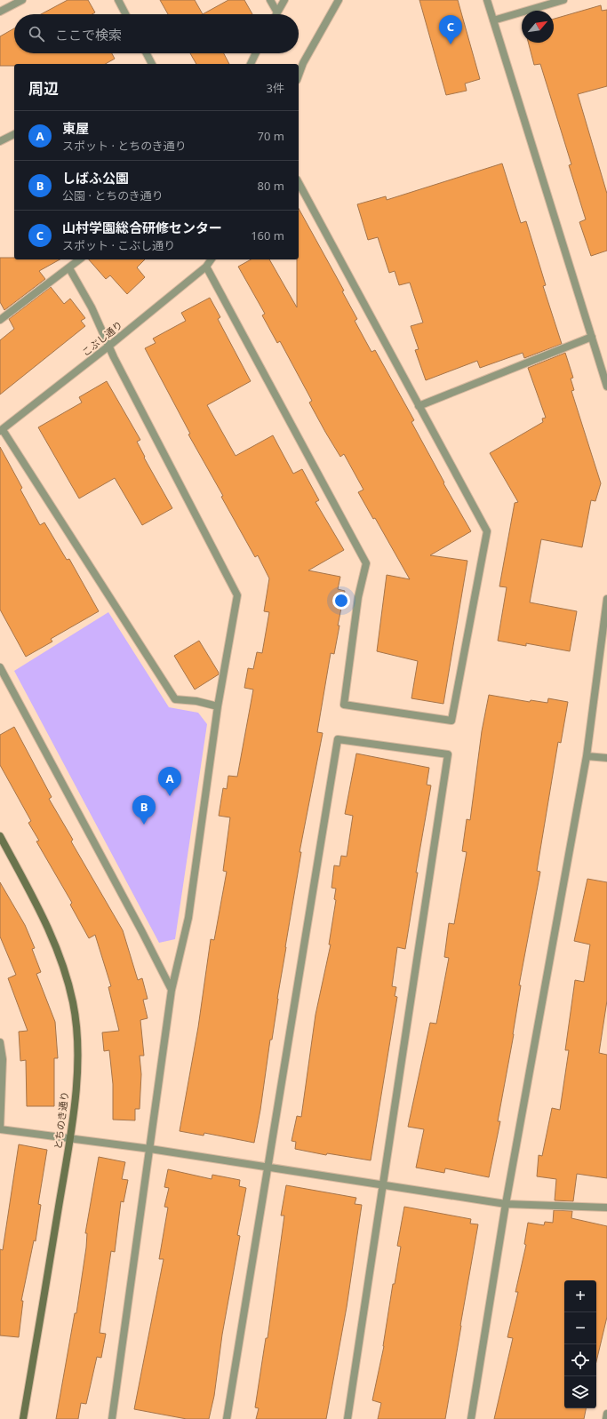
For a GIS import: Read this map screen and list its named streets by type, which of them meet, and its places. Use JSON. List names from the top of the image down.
{
  "streets": {
    "street": ["こぶし通り", "とちのき通り"]
  },
  "north": "top right",
  "page": {
    "search": "ここで検索",
    "pins": ["C", "A", "B"],
    "heading": ["周辺", "3件"],
    "list": [
      {
        "mark": "A",
        "name": "東屋",
        "note": "スポット · とちのき通り",
        "value": "70 m"
      },
      {
        "mark": "B",
        "name": "しばふ公園",
        "note": "公園 · とちのき通り",
        "value": "80 m"
      },
      {
        "mark": "C",
        "name": "山村学園総合研修センター",
        "note": "スポット · こぶし通り",
        "value": "160 m"
      }
    ],
    "map_buttons": ["+", "−"]
  }
}
